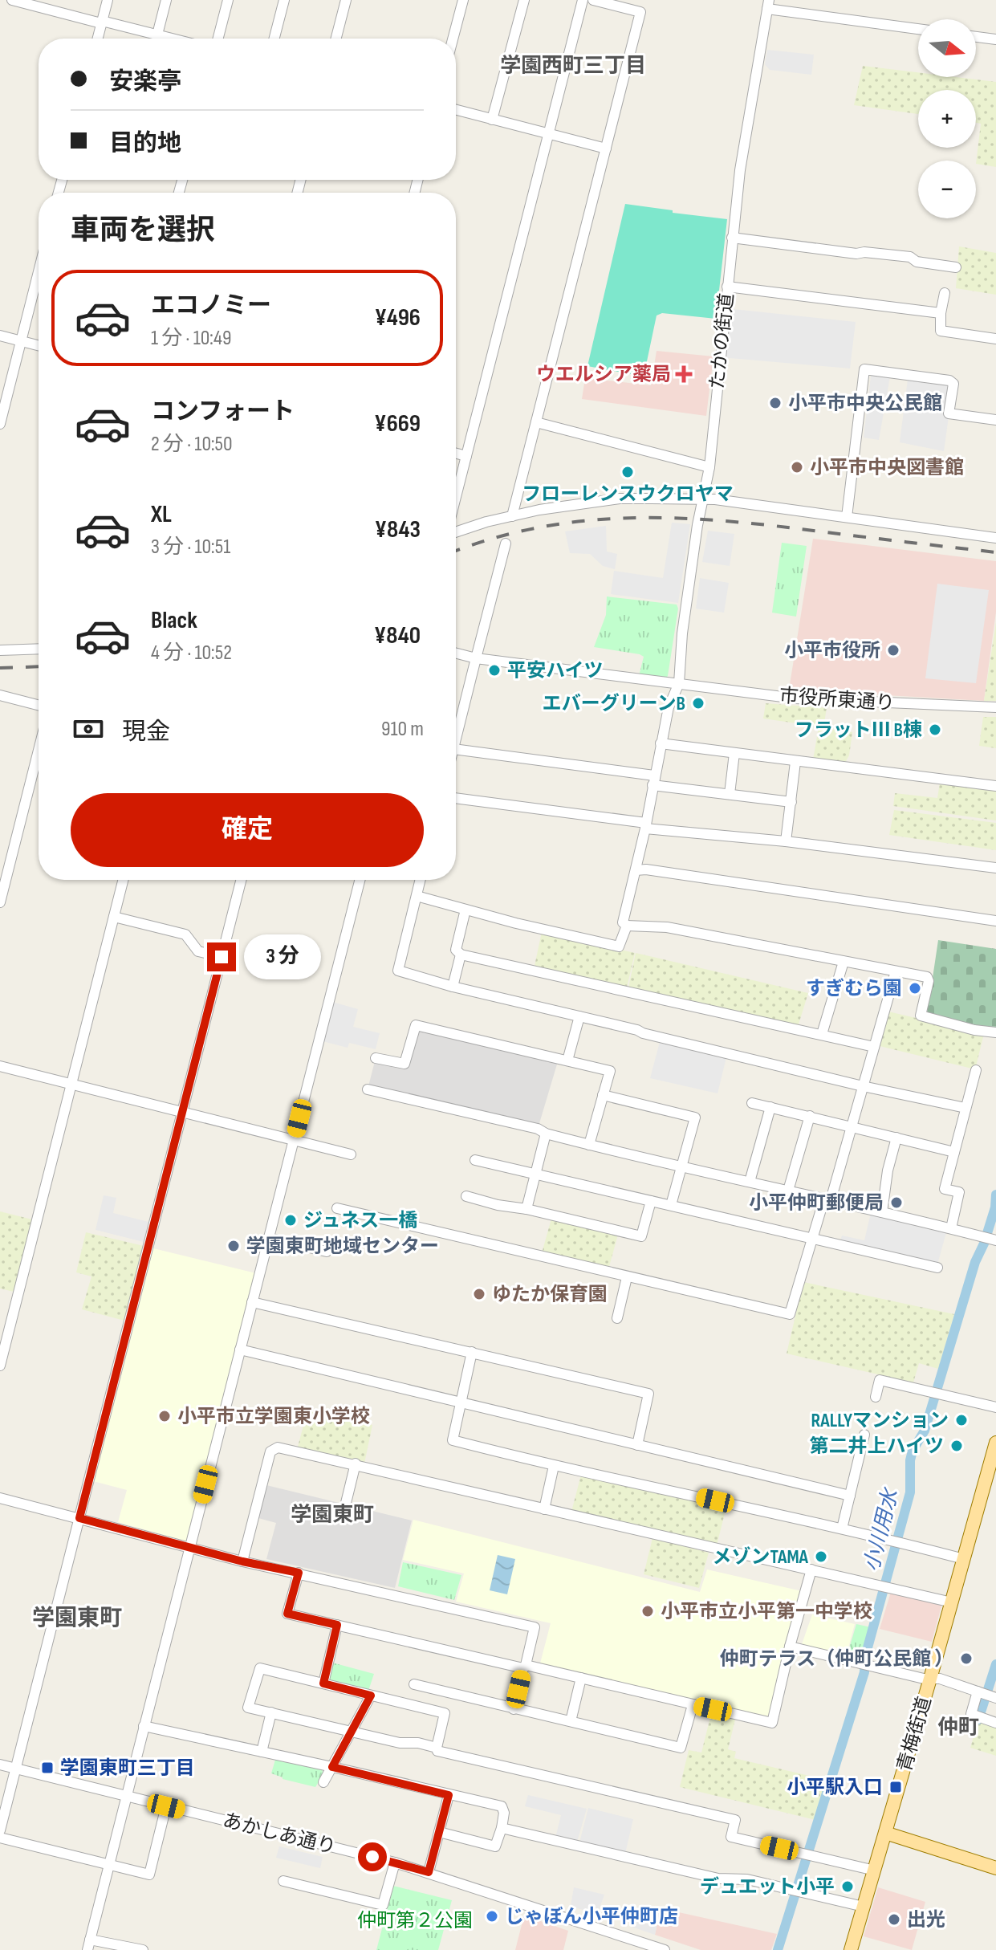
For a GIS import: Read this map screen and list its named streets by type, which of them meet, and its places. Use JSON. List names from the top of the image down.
{
  "streets": {
    "main road": ["青梅街道"],
    "street": ["たかの街道", "市役所東通り", "あかしあ通り"]
  },
  "crossings": [
    ["たかの街道", "市役所東通り"]
  ],
  "districts": [
    "学園西町三丁目",
    "学園東町",
    "学園東町",
    "仲町"
  ],
  "water": ["小川用水"],
  "parks": ["仲町第２公園"],
  "places": {
    "health": ["ウエルシア薬局"],
    "other": [
      "小平市中央公民館",
      "小平市中央図書館",
      "フローレンスウクロヤマ",
      "小平市役所",
      "平安ハイツ",
      "エバーグリーンB",
      "フラットⅢ B棟",
      "すぎむら園",
      "小平仲町郵便局",
      "ジュネス一橋",
      "学園東町地域センター",
      "ゆたか保育園",
      "小平市立学園東小学校",
      "RALLYマンション",
      "第二井上ハイツ",
      "メゾンTAMA",
      "小平市立小平第一中学校",
      "仲町テラス（仲町公民館 ）",
      "デュエット小平",
      "じゃぼん小平仲町店",
      "出光"
    ],
    "transit": ["学園東町三丁目", "小平駅入口"]
  },
  "north": "right",
  "page": {
    "map_buttons": ["+", "−"],
    "banner": ["安楽亭", "目的地"],
    "heading": "車両を選択",
    "list": [
      {
        "name": "エコノミー",
        "note": "1 分 · 10:49",
        "value": "¥496"
      },
      {
        "name": "コンフォート",
        "note": "2 分 · 10:50",
        "value": "¥669"
      },
      {
        "name": "XL",
        "note": "3 分 · 10:51",
        "value": "¥843"
      },
      {
        "name": "Black",
        "note": "4 分 · 10:52",
        "value": "¥840"
      }
    ],
    "pay": ["現金", "910 m"],
    "buttons": "確定",
    "bubble": "3 分"
  }
}
